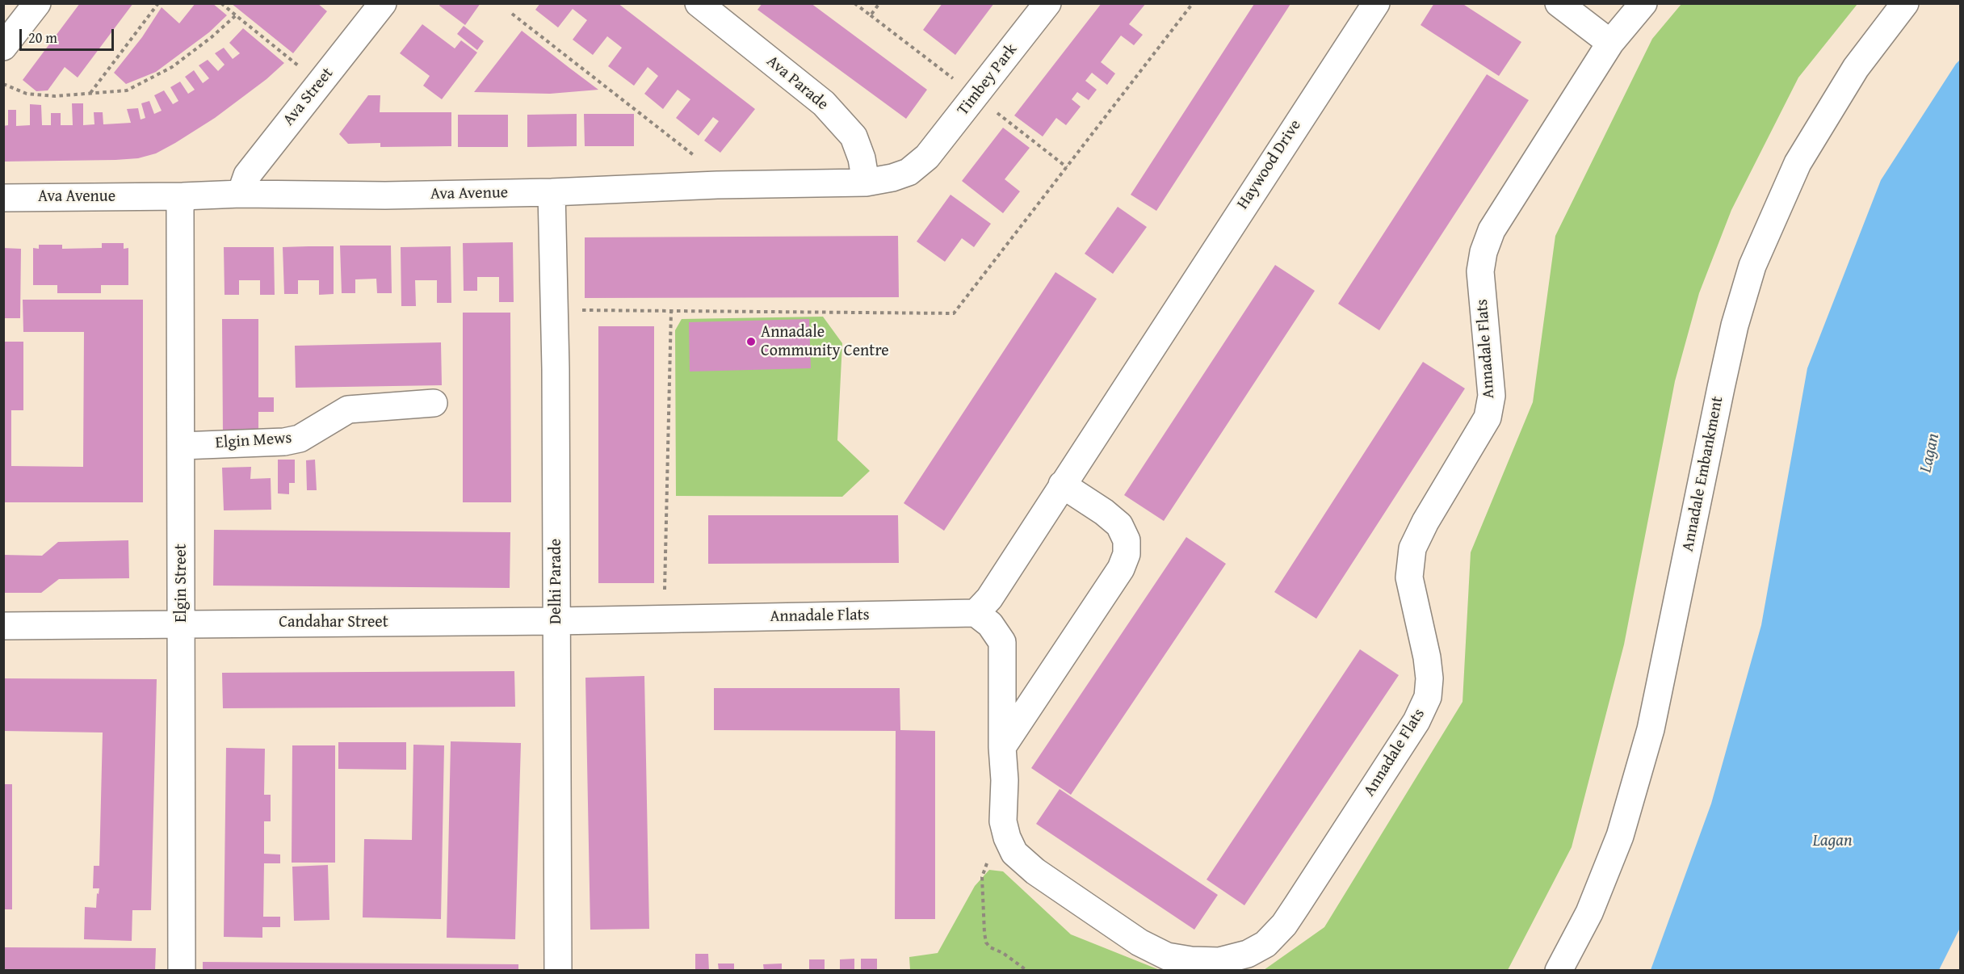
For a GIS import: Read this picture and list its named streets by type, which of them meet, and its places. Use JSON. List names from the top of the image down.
{
  "streets": {
    "street": [
      "Timbey Park",
      "Ava Parade",
      "Ava Street",
      "Haywood Drive",
      "Ava Avenue",
      "Annadale Flats",
      "Elgin Mews",
      "Annadale Embankment",
      "Delhi Parade",
      "Elgin Street",
      "Candahar Street"
    ]
  },
  "crossings": [
    ["Timbey Park", "Ava Avenue"],
    ["Ava Parade", "Ava Avenue"],
    ["Ava Street", "Ava Avenue"],
    ["Ava Avenue", "Delhi Parade"],
    ["Ava Avenue", "Elgin Street"],
    ["Annadale Flats", "Candahar Street"],
    ["Elgin Mews", "Elgin Street"],
    ["Delhi Parade", "Candahar Street"],
    ["Elgin Street", "Candahar Street"]
  ],
  "water": ["Lagan"],
  "places": ["Annadale Community Centre"],
  "scale_bar": "20 m"
}
